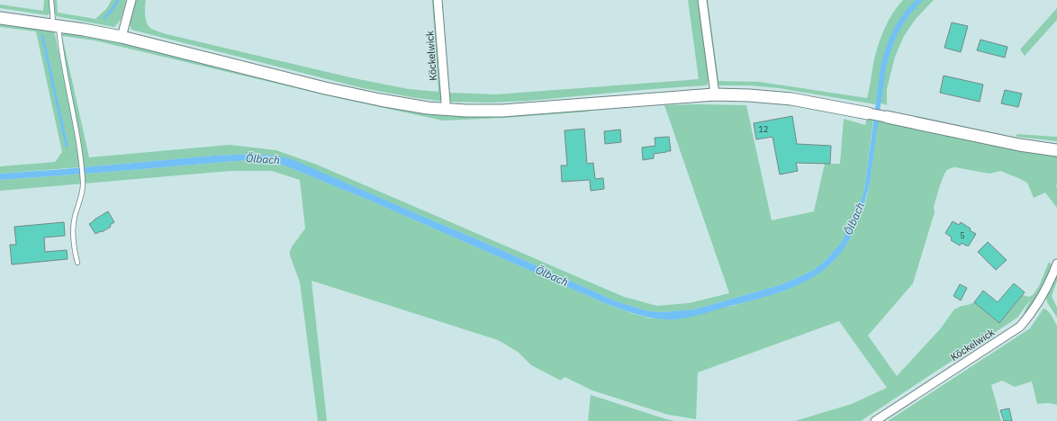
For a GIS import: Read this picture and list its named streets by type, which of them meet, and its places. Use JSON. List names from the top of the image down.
{
  "streets": {
    "street": ["Köckelwick"]
  },
  "water": ["Ölbach"],
  "house_numbers": ["12", "5"]
}
